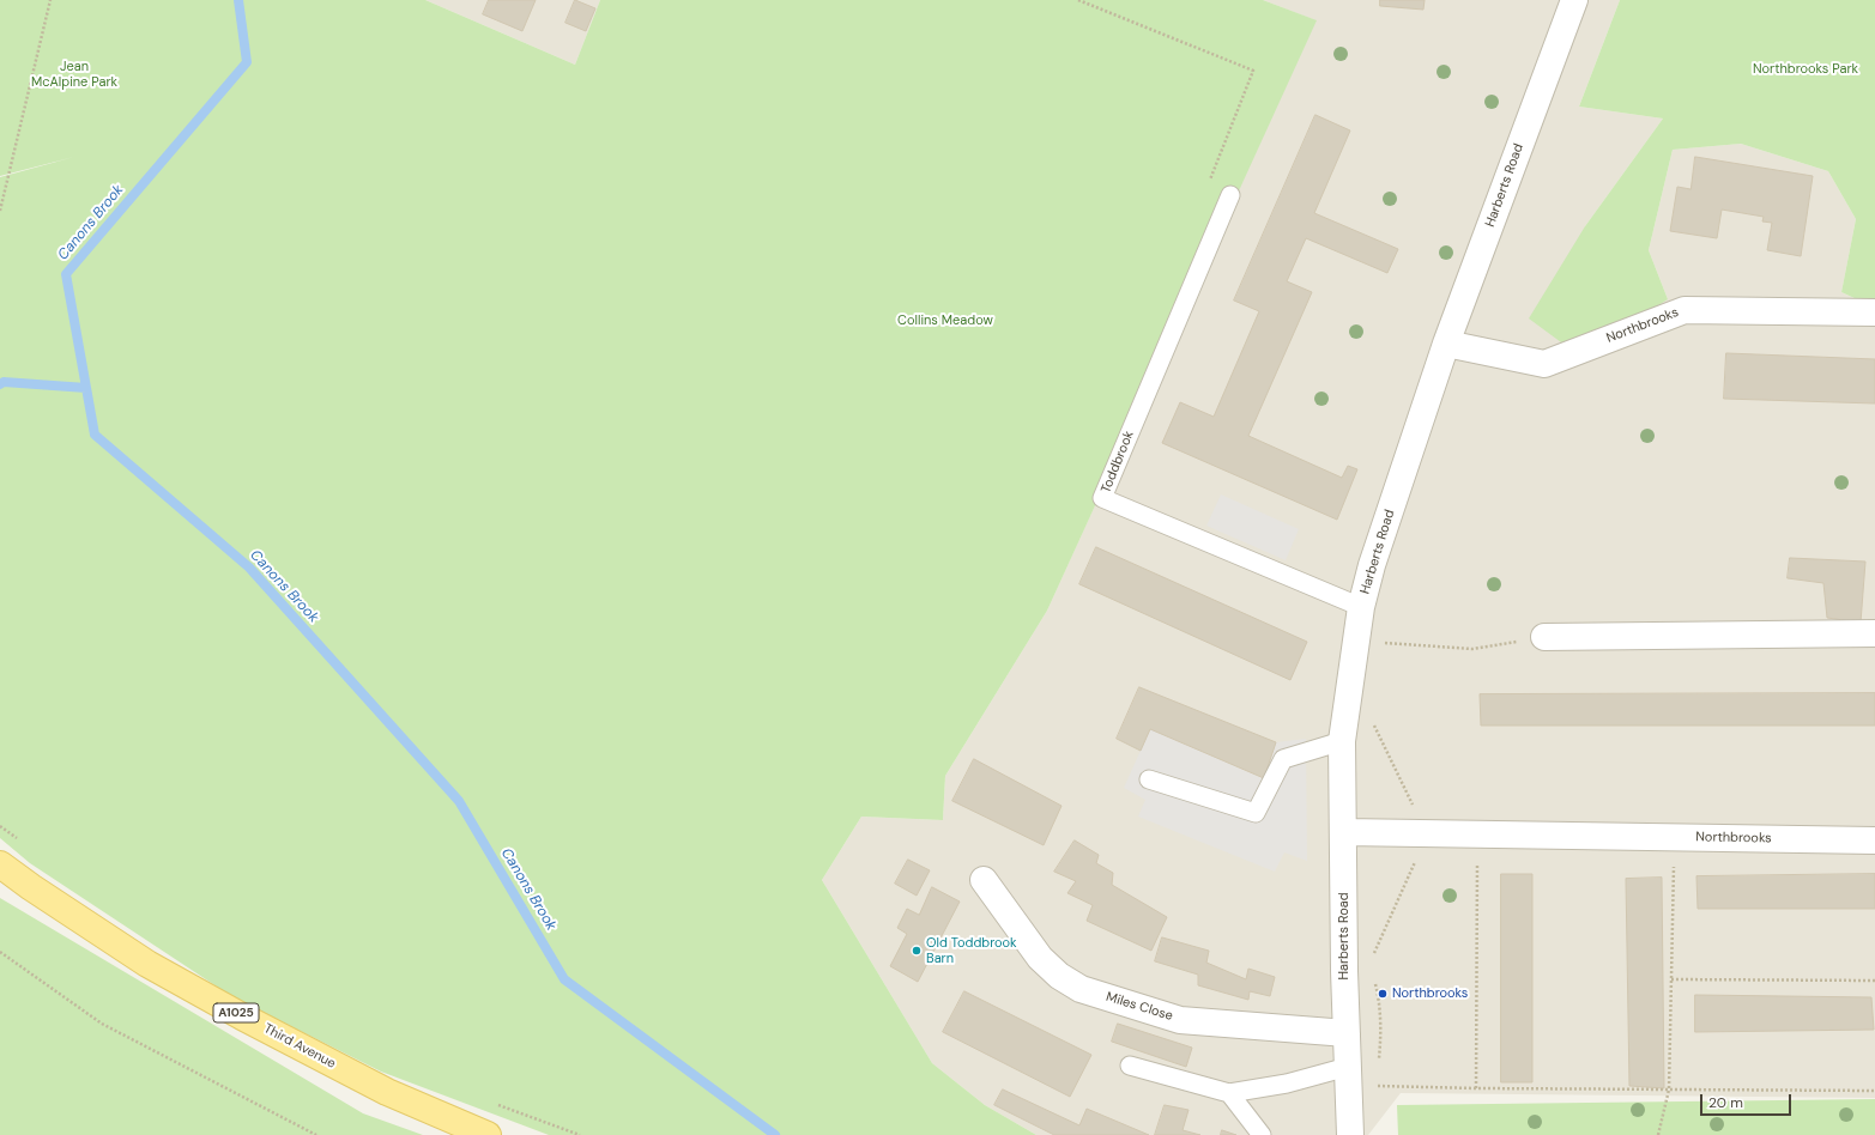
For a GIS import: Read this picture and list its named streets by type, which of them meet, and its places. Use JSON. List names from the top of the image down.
{
  "streets": {
    "main road": ["A1025", "Third Avenue"],
    "street": ["Harberts Road", "Northbrooks", "Miles Close"],
    "lane": ["Toddbrook"]
  },
  "crossings": [
    ["Harberts Road", "Northbrooks"],
    ["Harberts Road", "Toddbrook"],
    ["Harberts Road", "Miles Close"]
  ],
  "water": ["Canons Brook"],
  "parks": ["Jean McAlpine Park", "Northbrooks Park", "Collins Meadow"],
  "places": ["Old Toddbrook Barn", "Northbrooks"],
  "scale_bar": "20 m"
}
